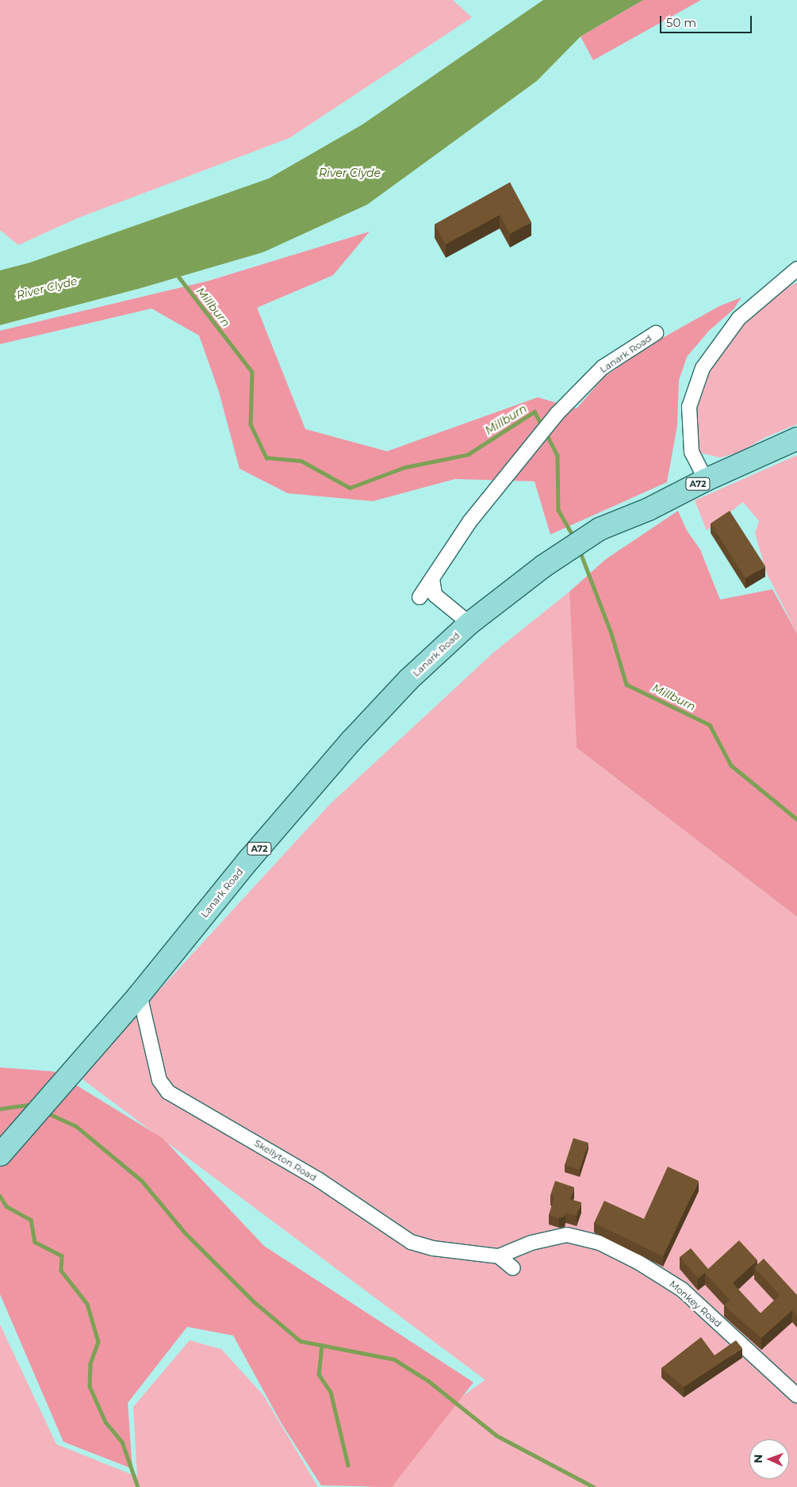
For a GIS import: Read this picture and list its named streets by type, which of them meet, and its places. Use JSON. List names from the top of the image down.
{
  "streets": {
    "main road": ["Lanark Road", "A72"],
    "street": ["Skellyton Road", "Monkey Road"]
  },
  "crossings": [
    ["Lanark Road", "Skellyton Road"],
    ["Skellyton Road", "Monkey Road"]
  ],
  "water": ["River Clyde", "Millburn"],
  "scale_bar": "50 m",
  "north": "left"
}
